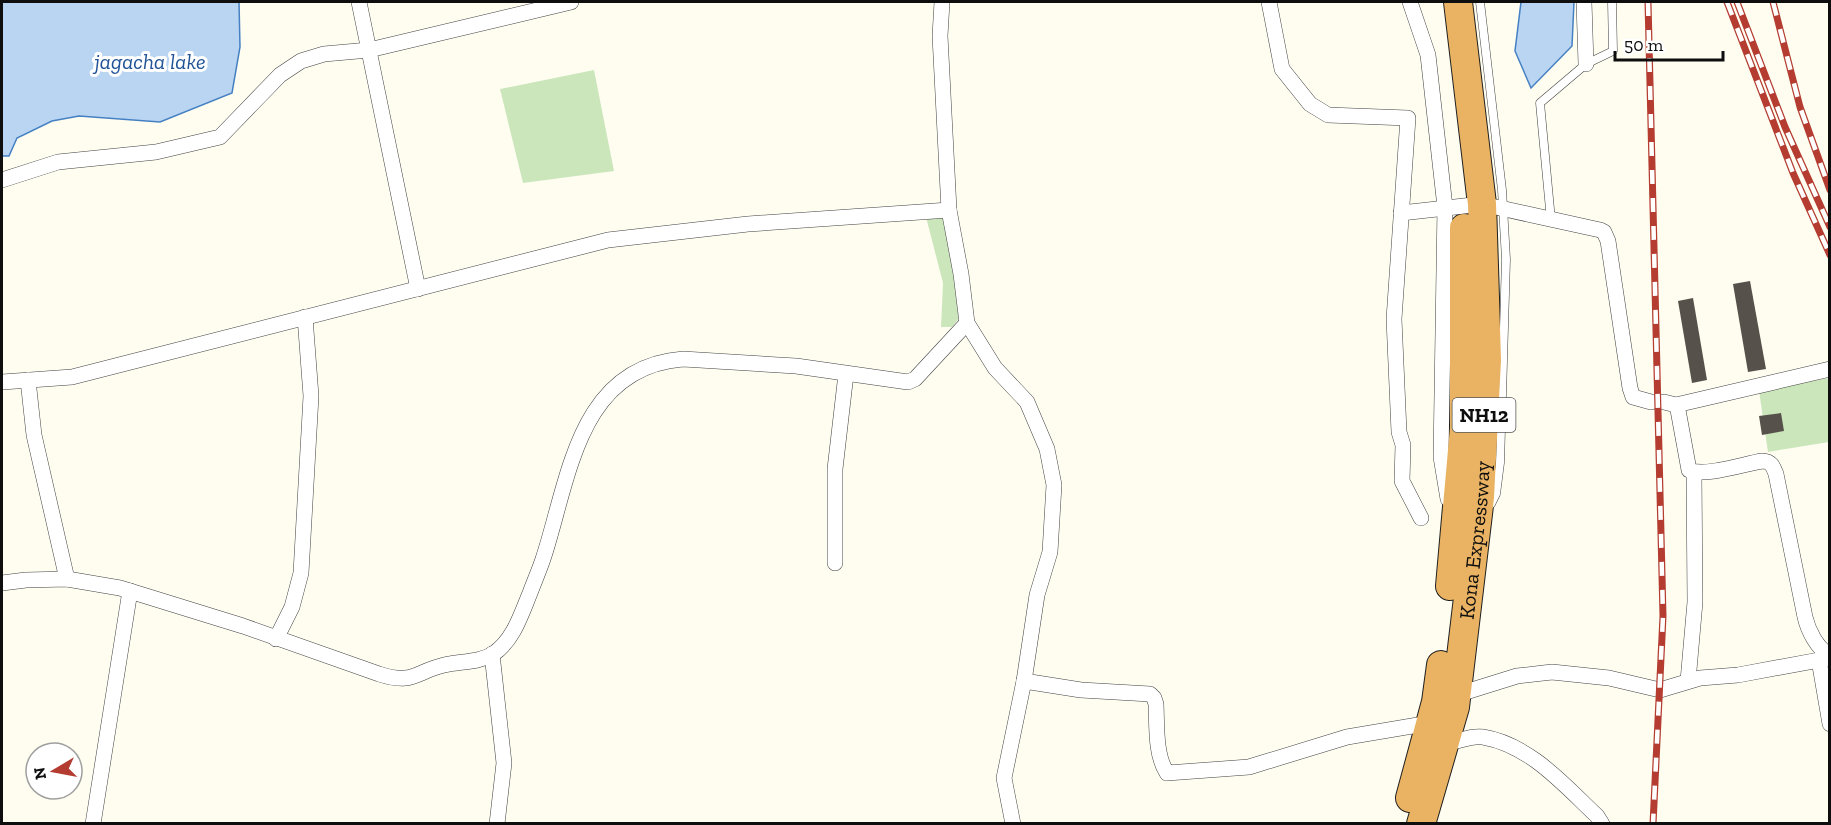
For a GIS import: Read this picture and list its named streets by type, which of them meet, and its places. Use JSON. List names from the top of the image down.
{
  "streets": {
    "highway": ["NH12", "Kona Expressway"]
  },
  "water": ["jagacha lake"],
  "scale_bar": "50 m",
  "north": "left"
}
